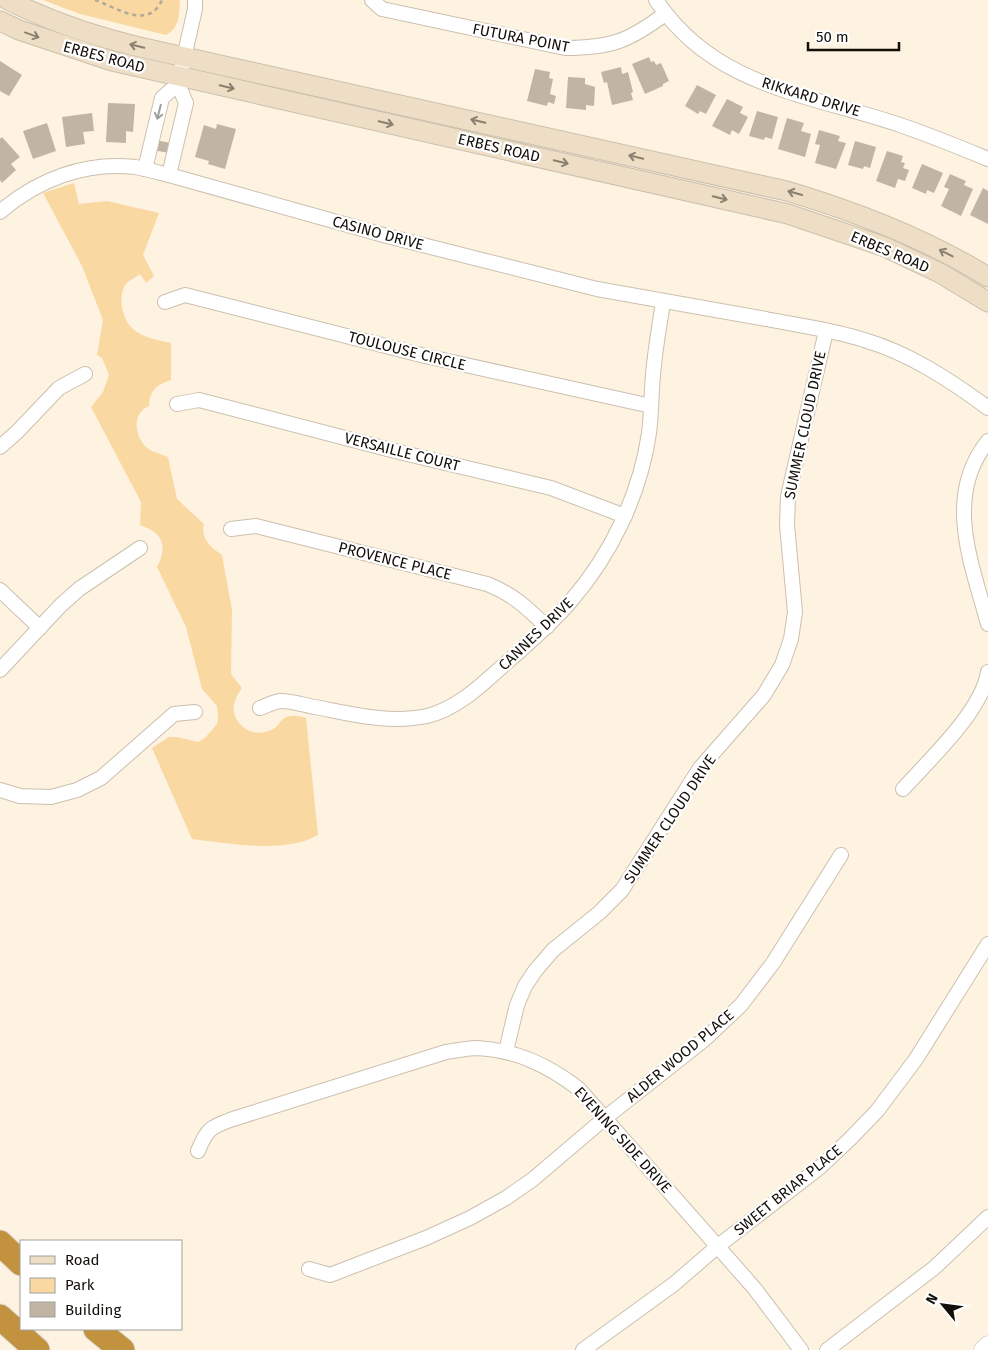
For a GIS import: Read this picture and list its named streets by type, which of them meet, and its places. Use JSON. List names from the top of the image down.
{
  "streets": {
    "main road": ["ERBES ROAD"],
    "street": [
      "FUTURA POINT",
      "RIKKARD DRIVE",
      "CASINO DRIVE",
      "TOULOUSE CIRCLE",
      "SUMMER CLOUD DRIVE",
      "VERSAILLE COURT",
      "PROVENCE PLACE",
      "CANNES DRIVE",
      "ALDER WOOD PLACE",
      "EVENING SIDE DRIVE",
      "SWEET BRIAR PLACE"
    ]
  },
  "crossings": [
    ["FUTURA POINT", "RIKKARD DRIVE"],
    ["CASINO DRIVE", "SUMMER CLOUD DRIVE"],
    ["CASINO DRIVE", "CANNES DRIVE"],
    ["TOULOUSE CIRCLE", "CANNES DRIVE"],
    ["SUMMER CLOUD DRIVE", "EVENING SIDE DRIVE"],
    ["VERSAILLE COURT", "CANNES DRIVE"],
    ["PROVENCE PLACE", "CANNES DRIVE"],
    ["ALDER WOOD PLACE", "EVENING SIDE DRIVE"],
    ["EVENING SIDE DRIVE", "SWEET BRIAR PLACE"]
  ],
  "legend": ["Road", "Park", "Building"],
  "scale_bar": "50 m",
  "north": "top left"
}
